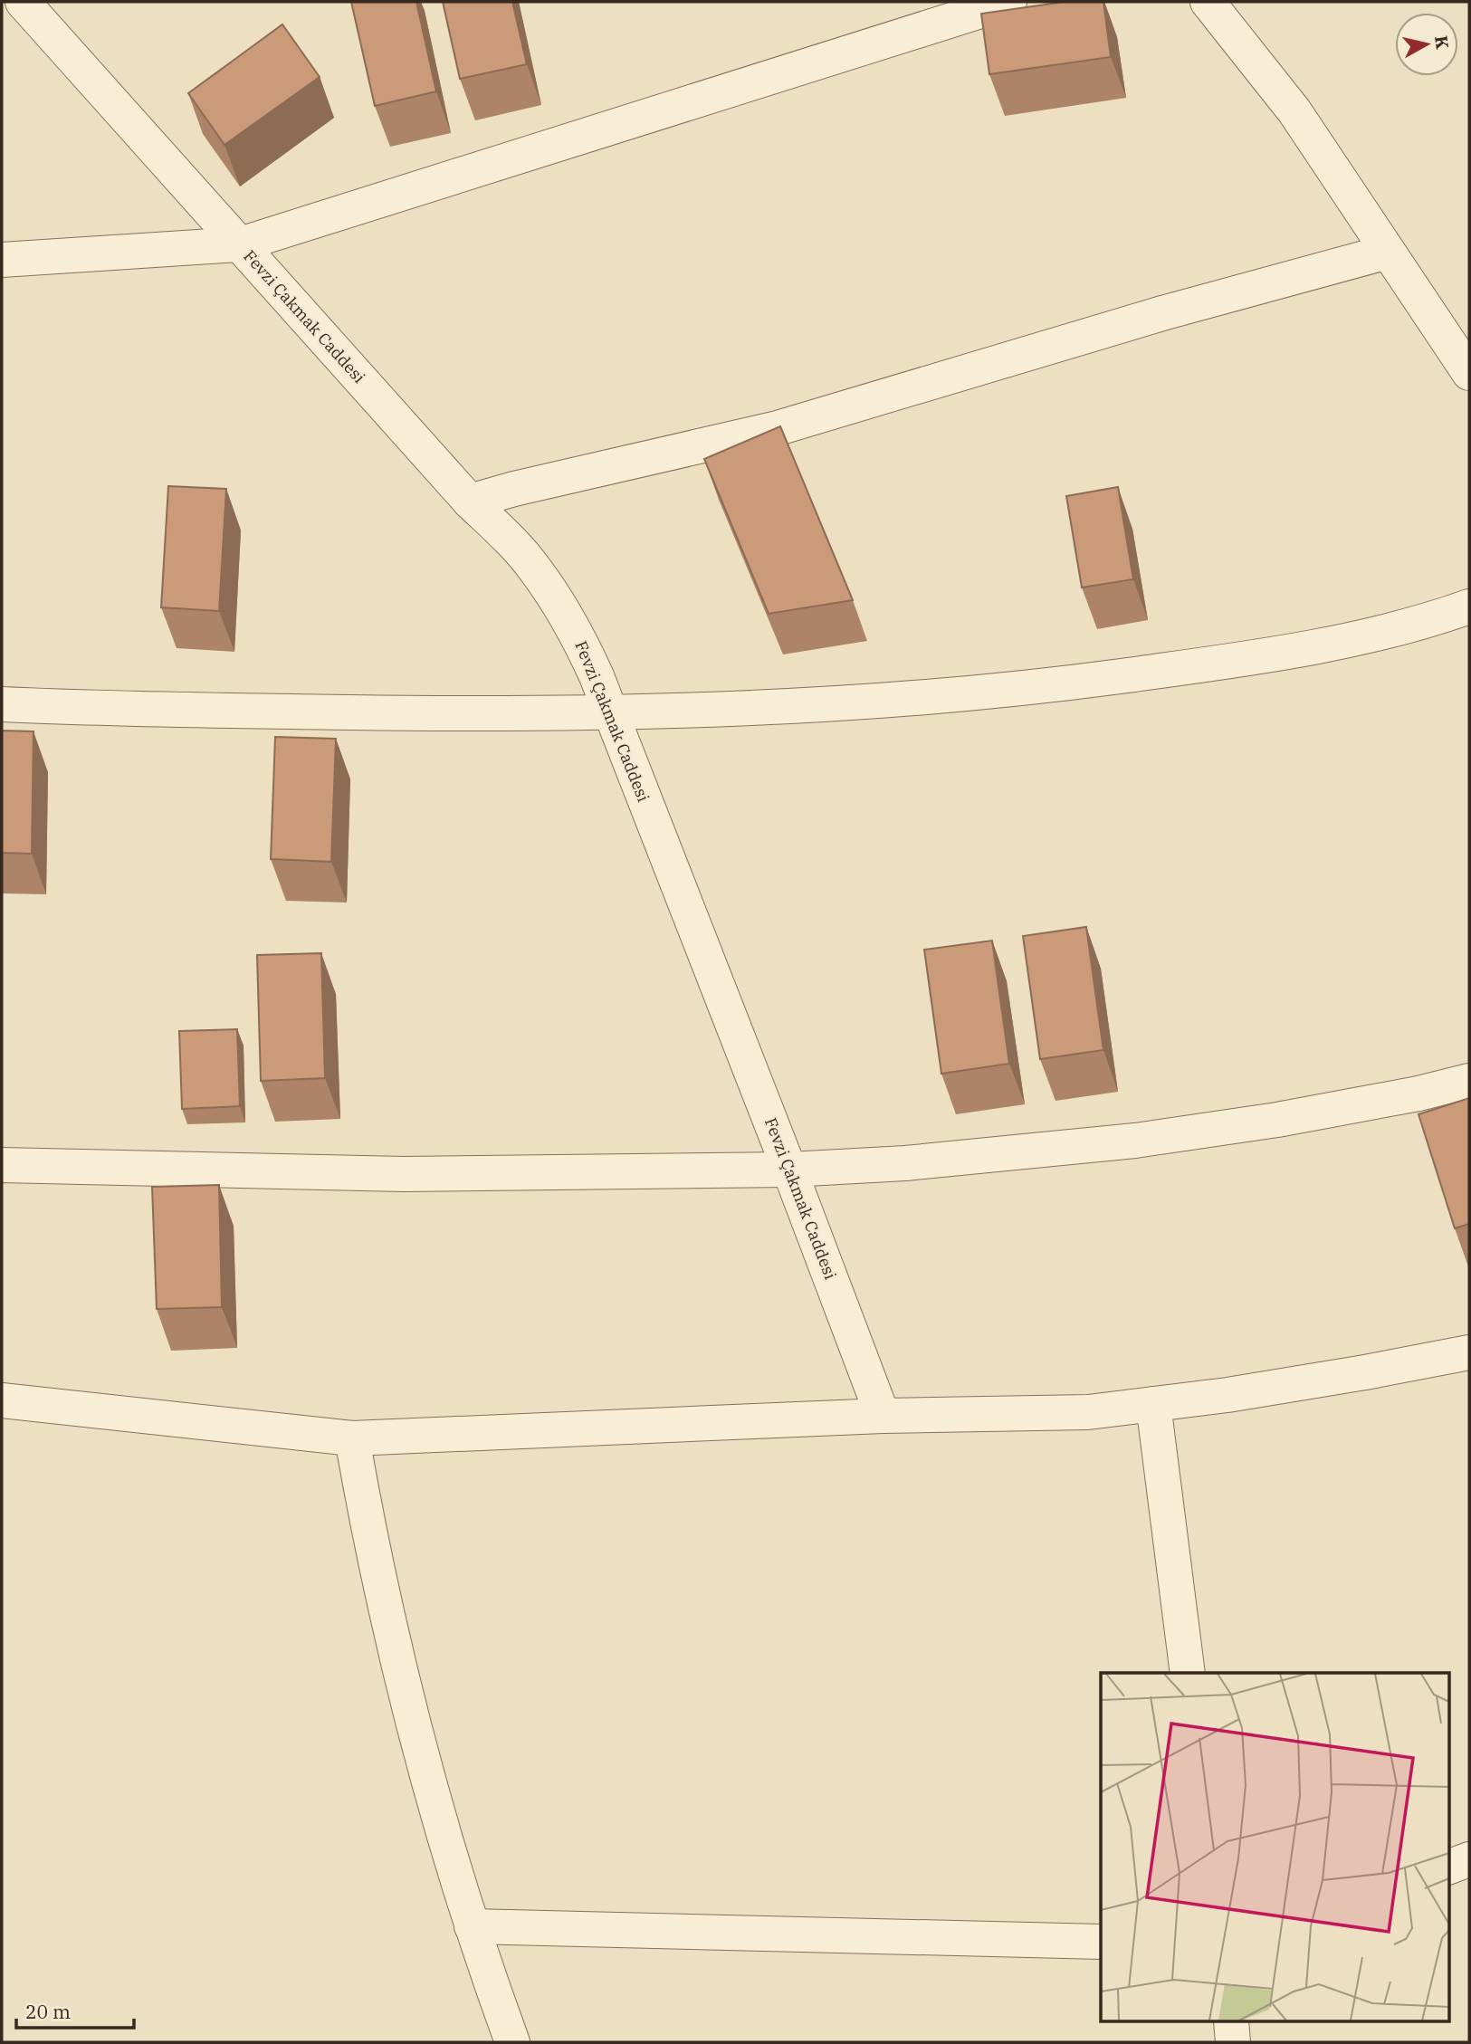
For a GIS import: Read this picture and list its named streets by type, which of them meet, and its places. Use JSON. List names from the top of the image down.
{
  "streets": {
    "street": ["Fevzi Çakmak Caddesi"]
  },
  "scale_bar": "20 m",
  "north": "right"
}
